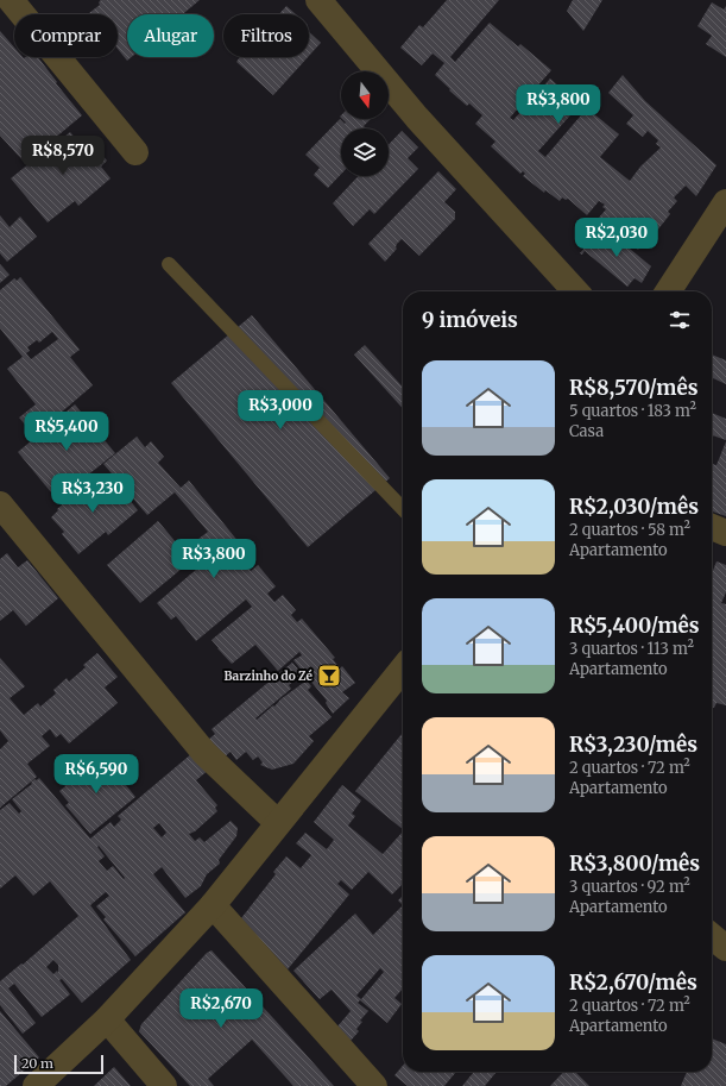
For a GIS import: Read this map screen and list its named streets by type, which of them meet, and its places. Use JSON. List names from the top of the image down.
{
  "places": {
    "bar": ["Barzinho do Zé"]
  },
  "scale_bar": "20 m",
  "north": "bottom",
  "page": {
    "chip": ["Comprar", "Alugar", "Filtros"],
    "price": [
      "R$3,800",
      "R$8,570",
      "R$2,030",
      "R$3,000",
      "R$5,400",
      "R$3,230",
      "R$3,800",
      "R$6,590",
      "R$2,670"
    ],
    "heading": "9 imóveis",
    "list": [
      {
        "name": "R$8,570/mês",
        "note": "5 quartos · 183 m² · Casa"
      },
      {
        "name": "R$2,030/mês",
        "note": "2 quartos · 58 m² · Apartamento"
      },
      {
        "name": "R$5,400/mês",
        "note": "3 quartos · 113 m² · Apartamento"
      },
      {
        "name": "R$3,230/mês",
        "note": "2 quartos · 72 m² · Apartamento"
      },
      {
        "name": "R$3,800/mês",
        "note": "3 quartos · 92 m² · Apartamento"
      },
      {
        "name": "R$2,670/mês",
        "note": "2 quartos · 72 m² · Apartamento"
      }
    ],
    "scale": "20 m"
  }
}
